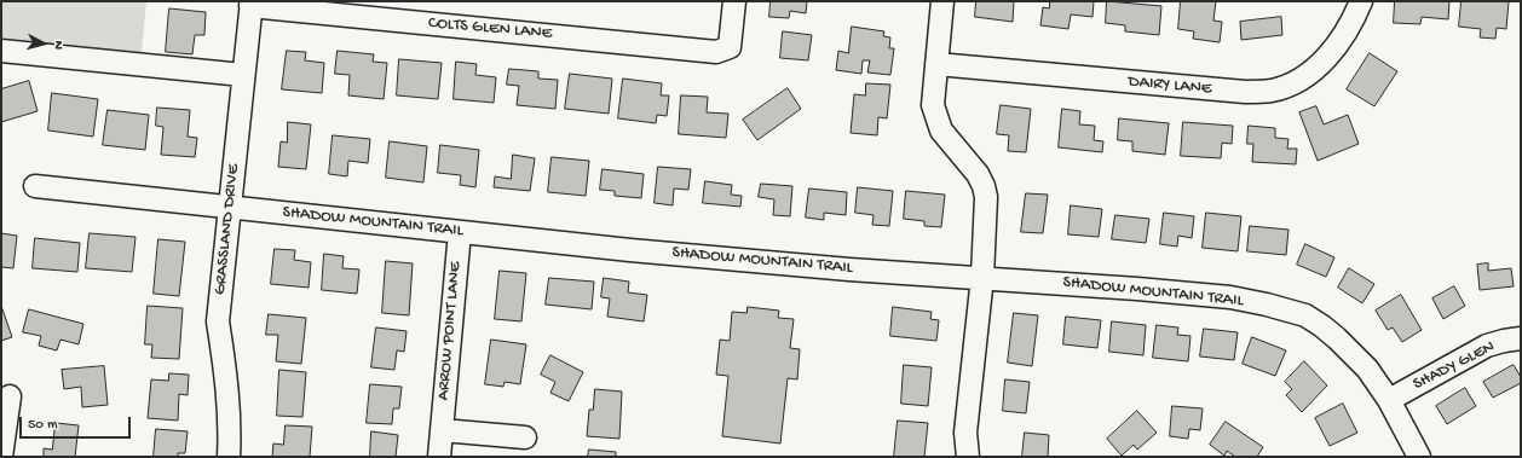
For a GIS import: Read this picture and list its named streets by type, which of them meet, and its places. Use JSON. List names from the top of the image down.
{
  "streets": {
    "street": [
      "COLTS GLEN LANE",
      "DAIRY LANE",
      "SHADOW MOUNTAIN TRAIL",
      "GRASSLAND DRIVE",
      "ARROW POINT LANE",
      "SHADY GLEN"
    ]
  },
  "crossings": [
    ["COLTS GLEN LANE", "GRASSLAND DRIVE"],
    ["SHADOW MOUNTAIN TRAIL", "GRASSLAND DRIVE"],
    ["SHADOW MOUNTAIN TRAIL", "ARROW POINT LANE"],
    ["SHADOW MOUNTAIN TRAIL", "SHADY GLEN"]
  ],
  "scale_bar": "50 m",
  "north": "right"
}
